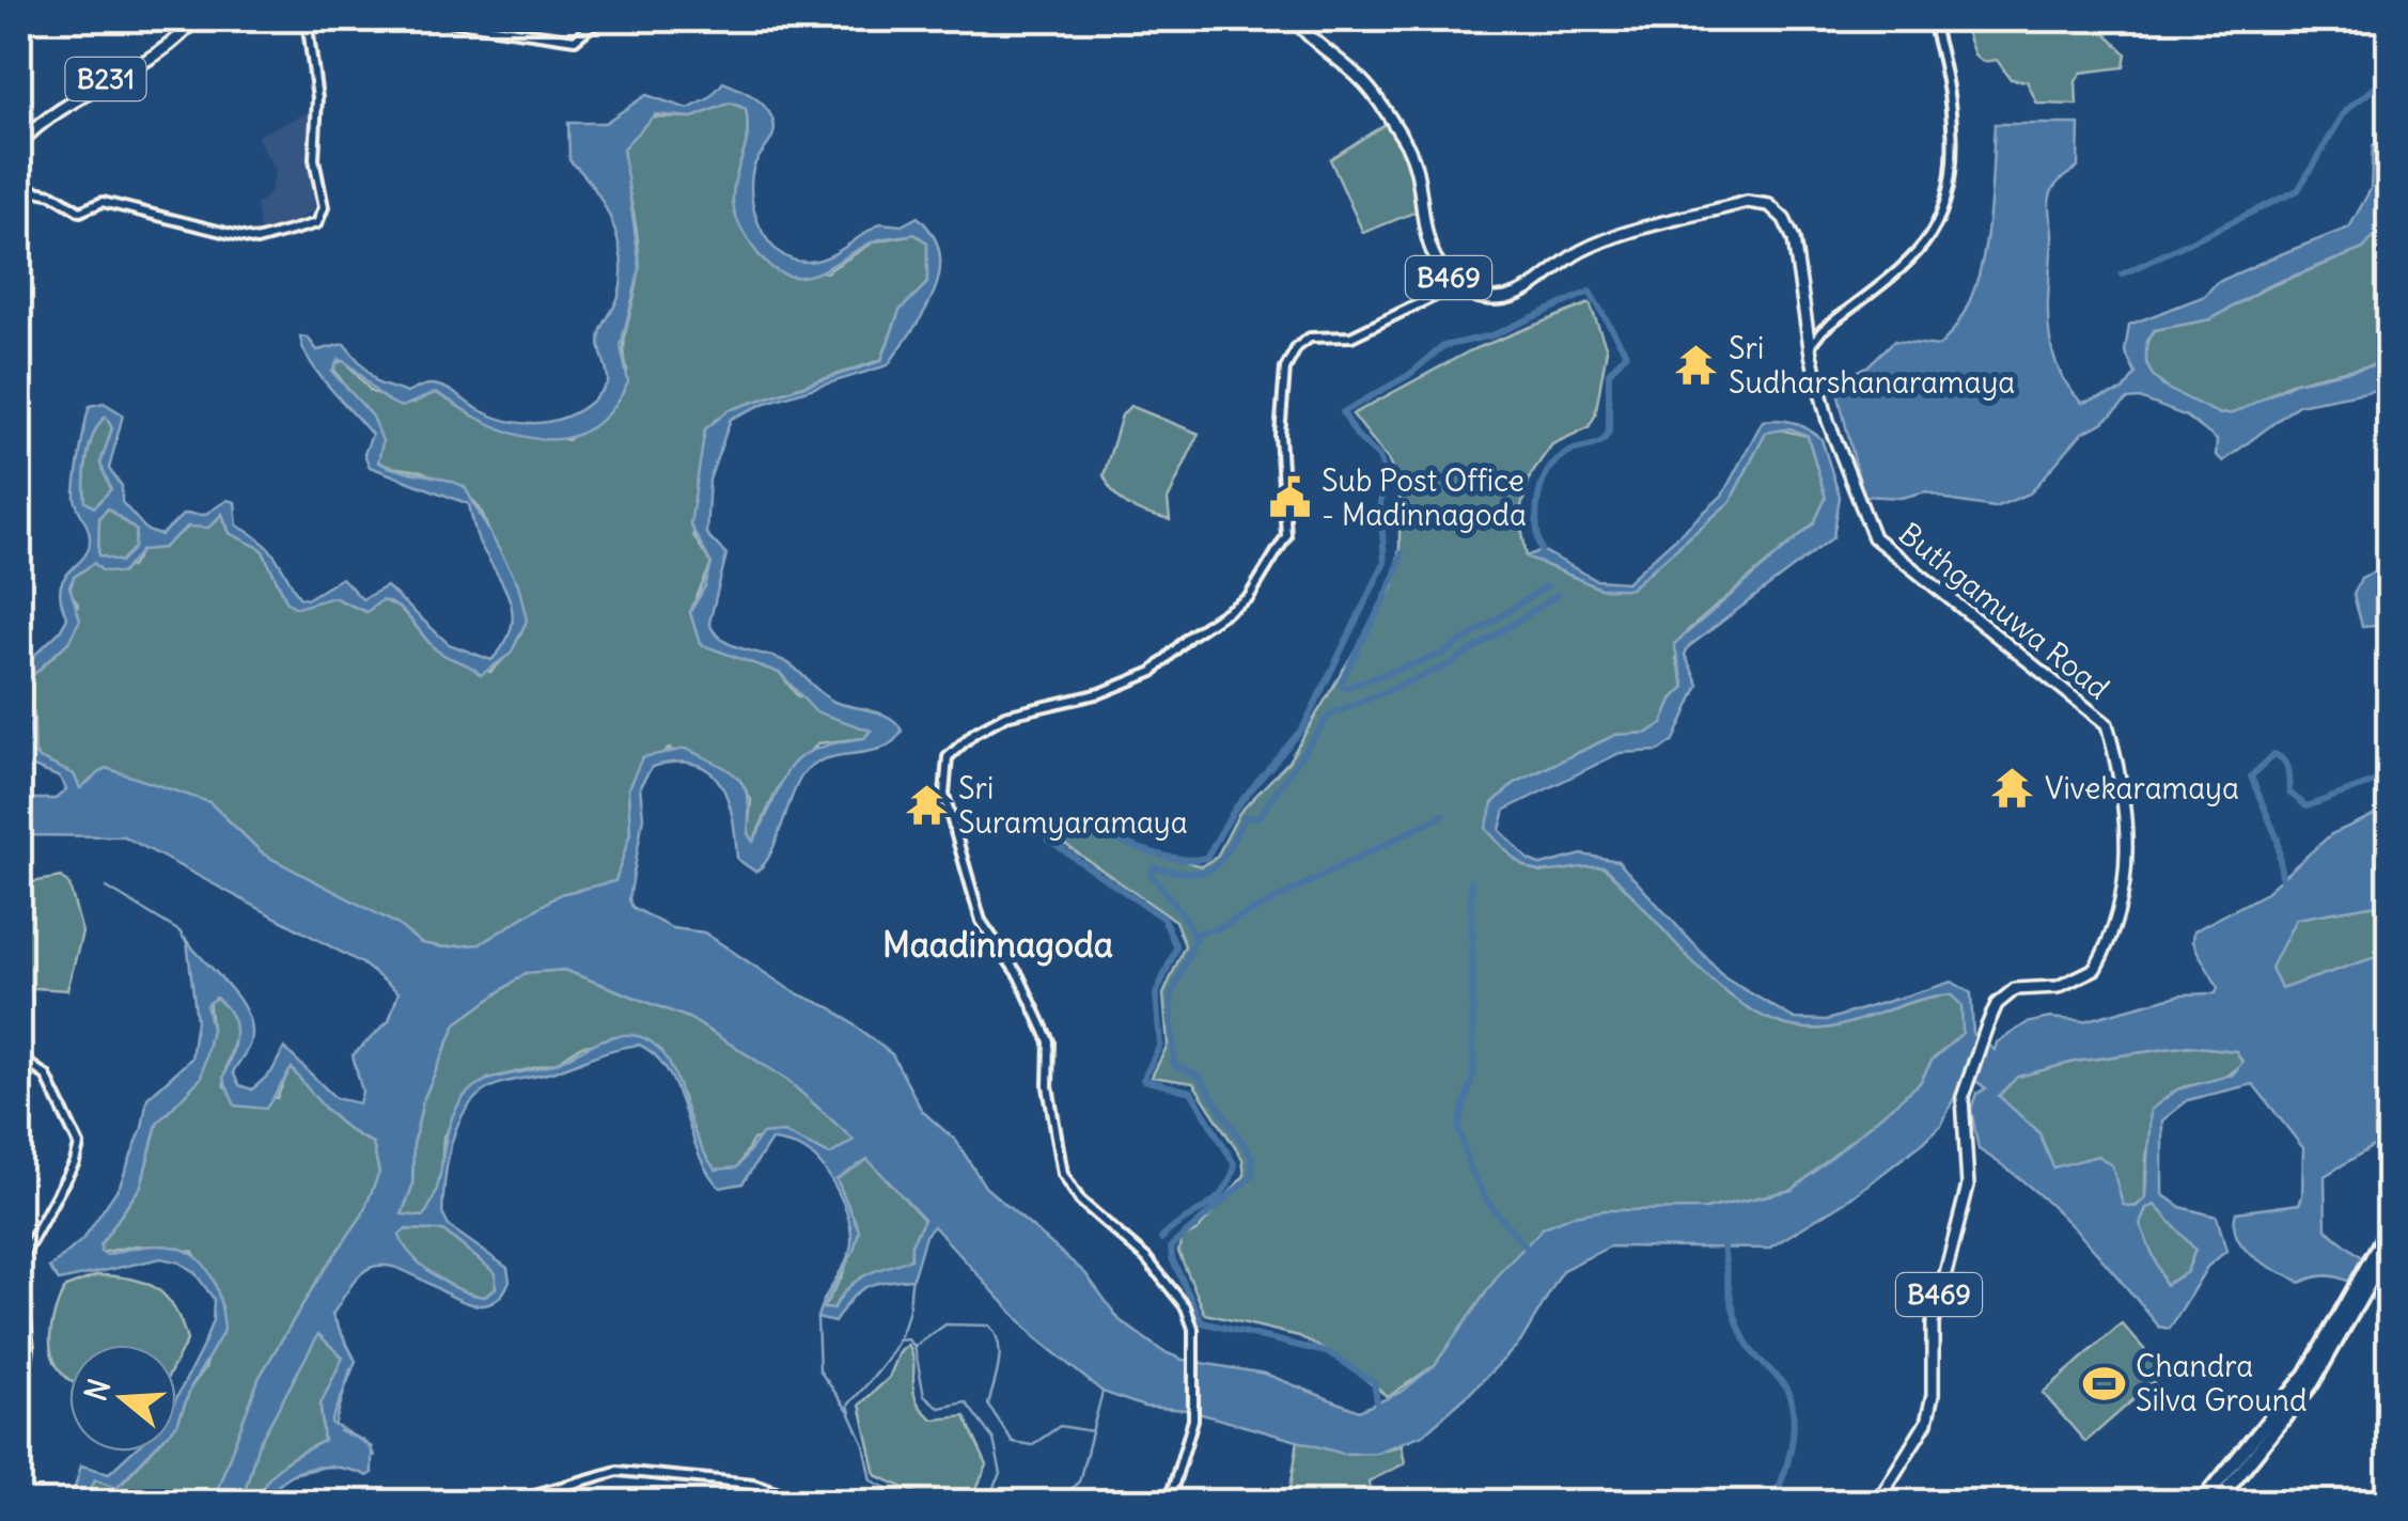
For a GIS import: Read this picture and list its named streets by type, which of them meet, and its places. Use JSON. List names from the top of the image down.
{
  "streets": {
    "main road": ["B231", "B469", "Buthgamuwa Road"]
  },
  "crossings": [
    ["B469", "Buthgamuwa Road"]
  ],
  "districts": ["Maadinnagoda"],
  "places": {
    "temple": ["Sri Sudharshanaramaya", "Vivekaramaya", "Sri Suramyaramaya"],
    "public building": ["Sub Post Office - Madinnagoda"],
    "sports": ["Chandra Silva Ground"]
  },
  "north": "left"
}
